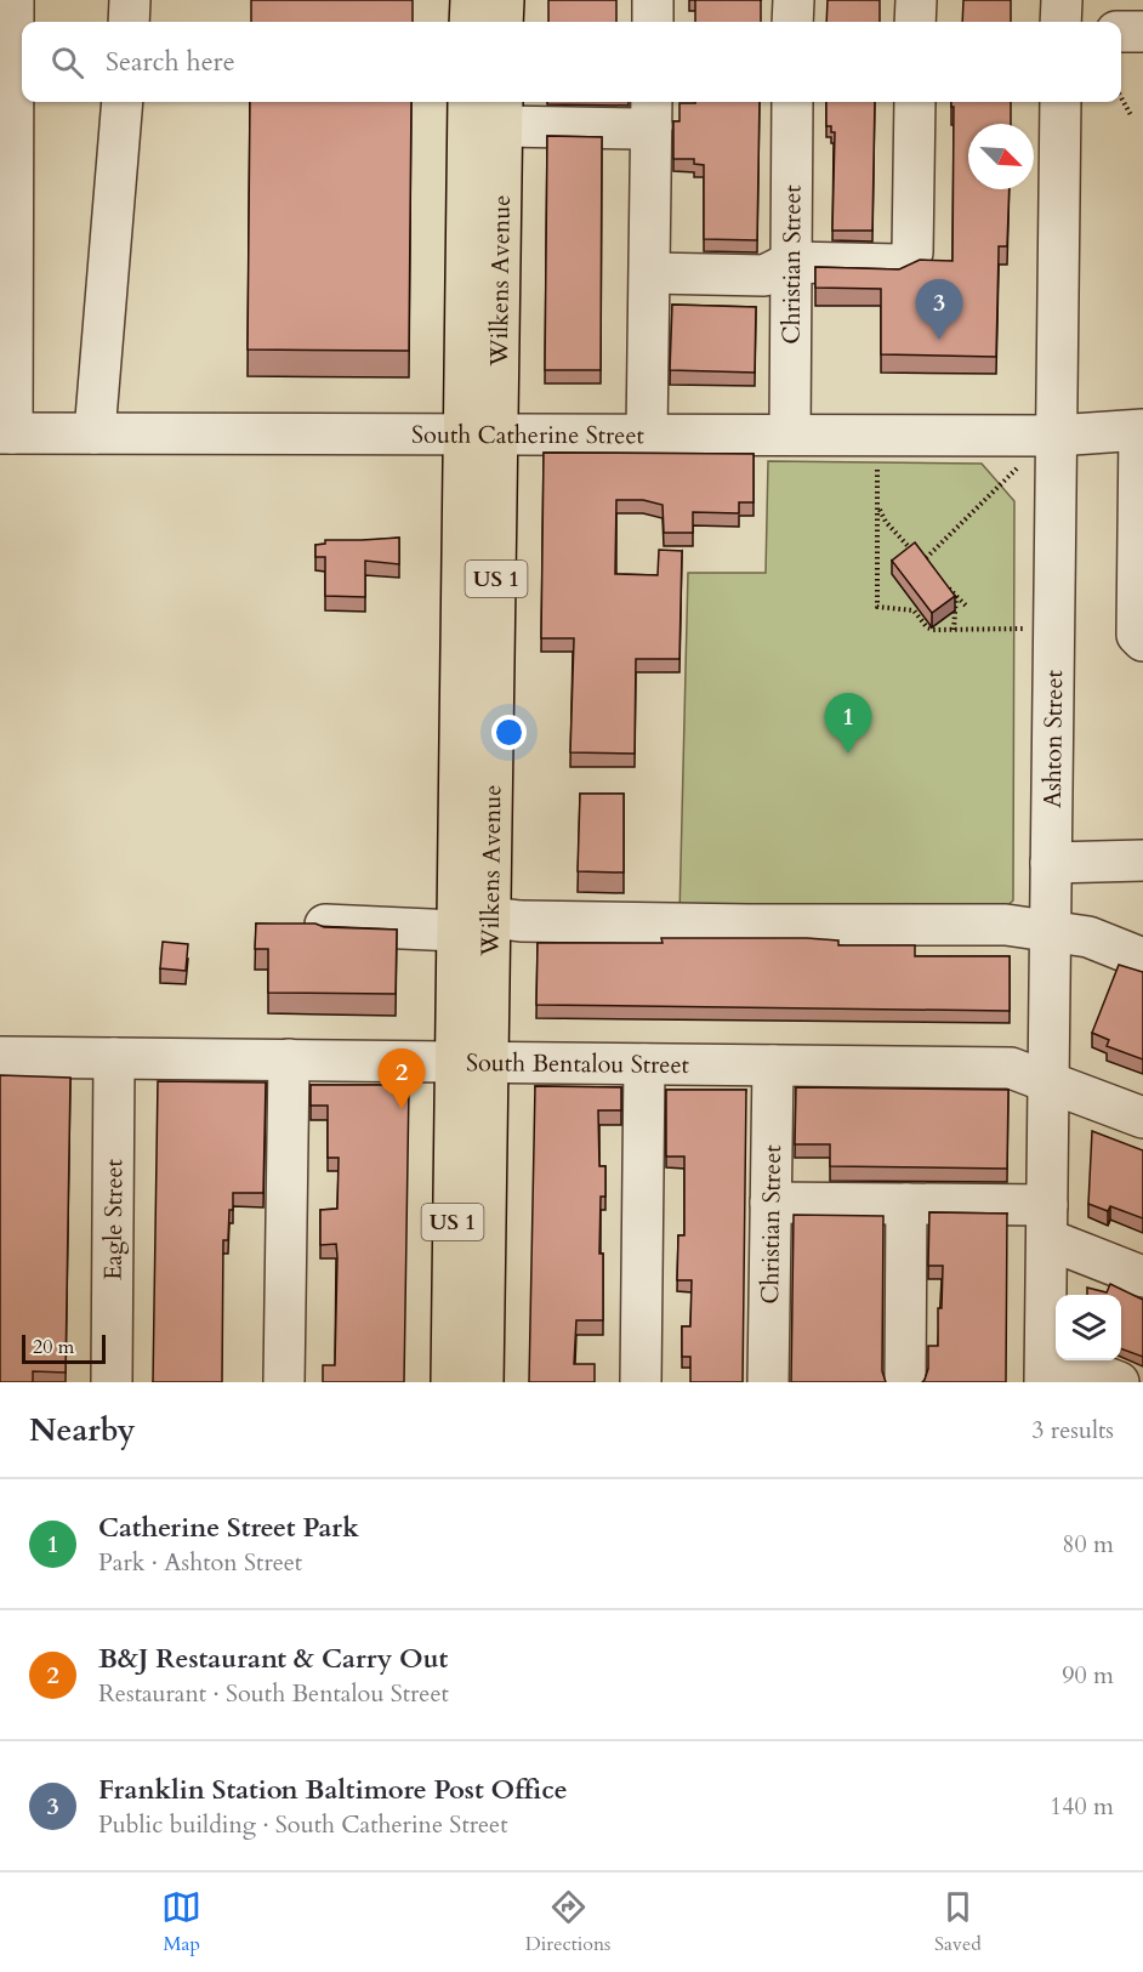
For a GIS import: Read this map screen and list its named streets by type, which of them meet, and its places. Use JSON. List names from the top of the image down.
{
  "streets": {
    "main road": ["Wilkens Avenue", "US 1"],
    "street": [
      "Christian Street",
      "South Catherine Street",
      "Ashton Street",
      "South Bentalou Street",
      "Eagle Street"
    ]
  },
  "crossings": [
    ["Christian Street", "South Catherine Street"],
    ["Christian Street", "South Bentalou Street"],
    ["Wilkens Avenue", "South Catherine Street"],
    ["Wilkens Avenue", "South Bentalou Street"],
    ["South Catherine Street", "Ashton Street"],
    ["Ashton Street", "South Bentalou Street"],
    ["South Bentalou Street", "Eagle Street"]
  ],
  "scale_bar": "20 m",
  "north": "bottom right",
  "page": {
    "search": "Search here",
    "pins": ["3", "1", "2"],
    "scale": "20 m",
    "heading": ["Nearby", "3 results"],
    "list": [
      {
        "mark": "1",
        "name": "Catherine Street Park",
        "note": "Park · Ashton Street",
        "value": "80 m"
      },
      {
        "mark": "2",
        "name": "B&J Restaurant & Carry Out",
        "note": "Restaurant · South Bentalou Street",
        "value": "90 m"
      },
      {
        "mark": "3",
        "name": "Franklin Station Baltimore Post Office",
        "note": "Public building · South Catherine Street",
        "value": "140 m"
      }
    ],
    "nav": ["Map", "Directions", "Saved"]
  }
}
